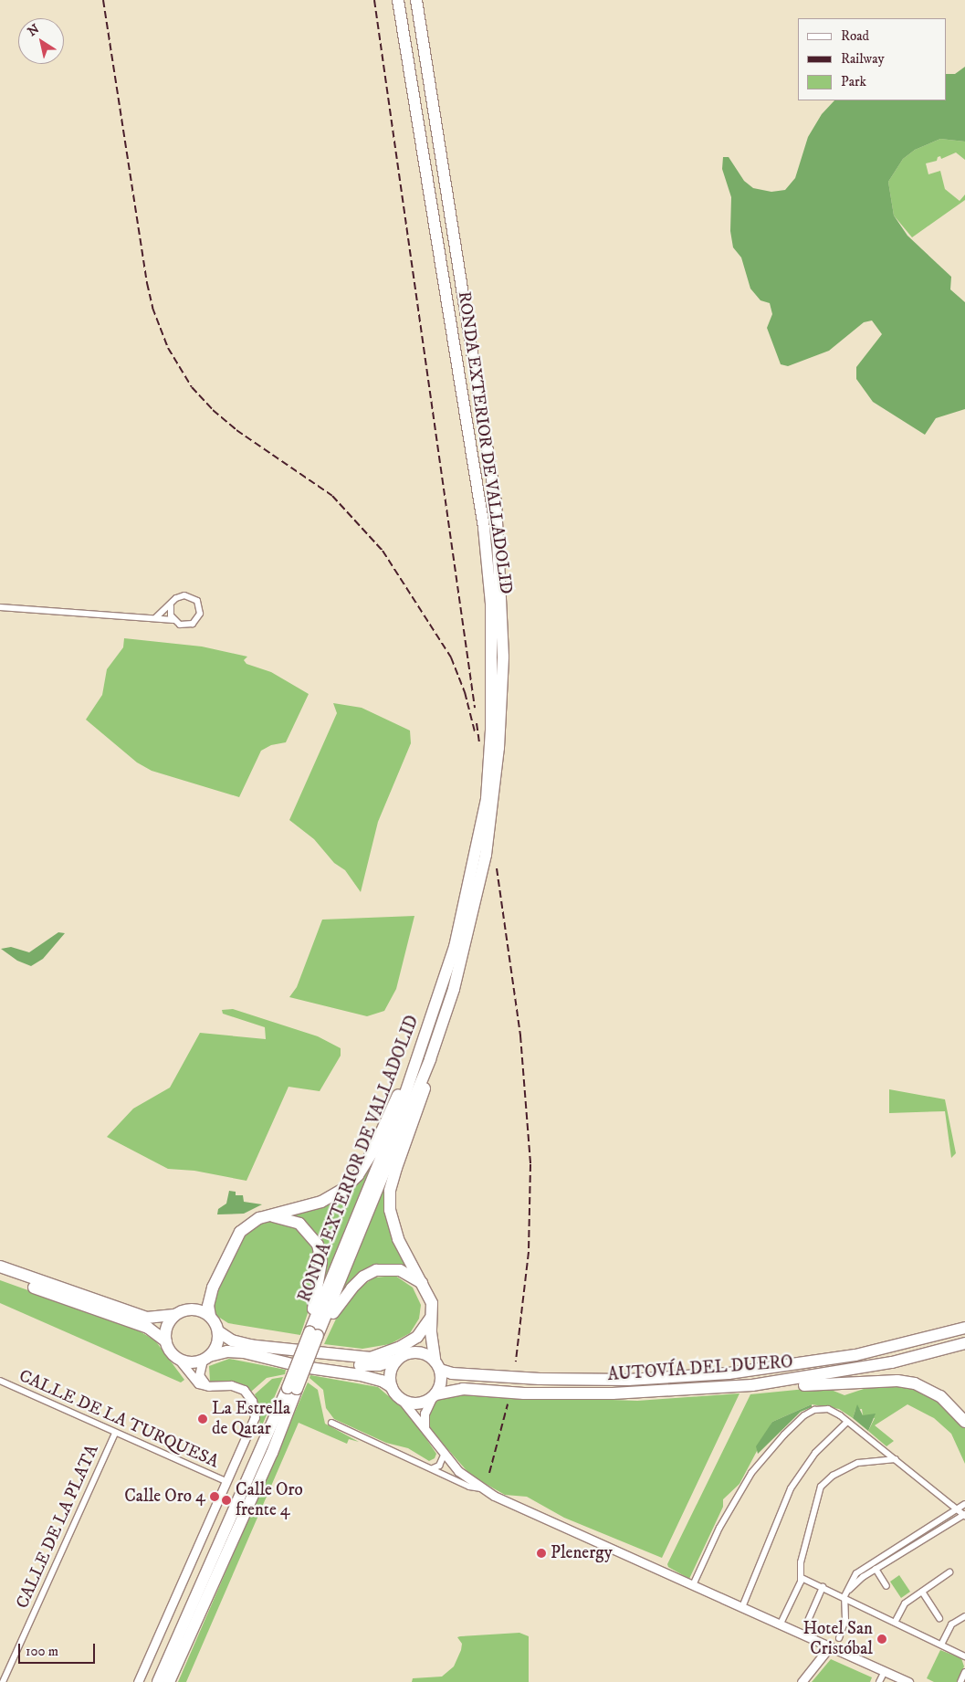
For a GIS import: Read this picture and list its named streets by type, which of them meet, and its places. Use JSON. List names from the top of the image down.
{
  "streets": {
    "highway": ["RONDA EXTERIOR DE VALLADOLID", "AUTOVÍA DEL DUERO"],
    "street": ["CALLE DE LA TURQUESA", "CALLE DE LA PLATA"]
  },
  "crossings": [
    ["CALLE DE LA TURQUESA", "CALLE DE LA PLATA"]
  ],
  "places": [
    "La Estrella de Qatar",
    "Calle Oro 4",
    "Calle Oro frente 4",
    "Plenergy",
    "Hotel San Cristóbal"
  ],
  "legend": ["Road", "Railway", "Park"],
  "scale_bar": "100 m",
  "north": "top left"
}
